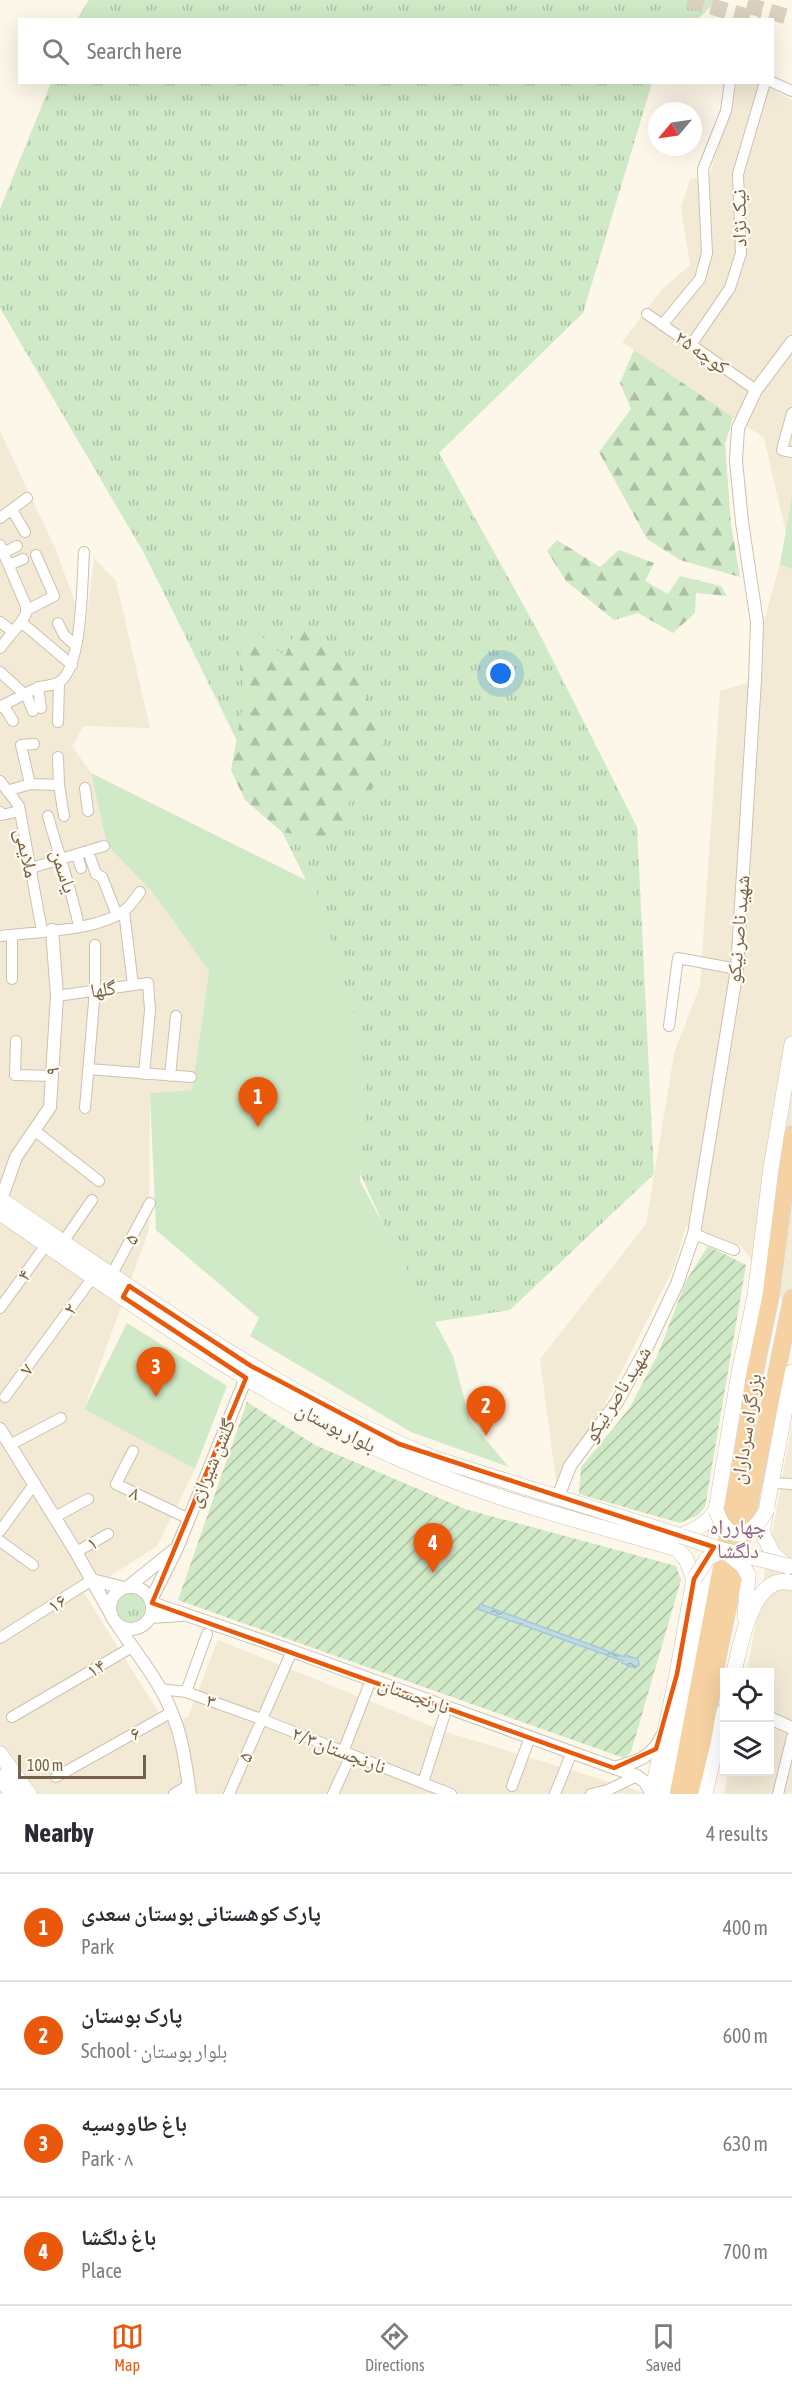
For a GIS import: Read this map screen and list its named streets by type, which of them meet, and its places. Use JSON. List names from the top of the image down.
{
  "streets": {
    "highway": ["بزرگراه سرداران"],
    "main road": ["بلوار بوستان"],
    "street": [
      "نیک نژاد",
      "کوچه ۲۵",
      "ملایمی",
      "یاسمن",
      "شهید ناصر نیکو",
      "گلها",
      "۹",
      "۵",
      "۴",
      "۲",
      "۷",
      "گلشن شیرازی",
      "۸",
      "۱",
      "۱۶",
      "۱۴",
      "نارنجستان",
      "۳",
      "۶",
      "۲/۳نارنجستان"
    ]
  },
  "crossings": [
    ["نیک نژاد", "کوچه ۲۵"],
    ["کوچه ۲۵", "شهید ناصر نیکو"],
    ["ملایمی", "۹"],
    ["شهید ناصر نیکو", "بلوار بوستان"],
    ["گلها", "۹"],
    ["۹", "بلوار بوستان"],
    ["۵", "بلوار بوستان"],
    ["۵", "نارنجستان"],
    ["۵", "۳"],
    ["۵", "۲/۳نارنجستان"],
    ["۴", "بلوار بوستان"],
    ["۲", "۷"],
    ["۲", "بلوار بوستان"],
    ["بلوار بوستان", "گلشن شیرازی"],
    ["گلشن شیرازی", "۸"],
    ["گلشن شیرازی", "نارنجستان"],
    ["۳", "۲/۳نارنجستان"]
  ],
  "districts": ["چهارراه دلگشا"],
  "scale_bar": "100 m",
  "north": "bottom left",
  "page": {
    "search": "Search here",
    "pins": [
      "1",
      "3",
      "2",
      "4"
    ],
    "scale": "100 m",
    "heading": ["Nearby", "4 results"],
    "list": [
      {
        "mark": "1",
        "name": "پارک کوهستانی بوستان سعدی",
        "note": "Park",
        "value": "400 m"
      },
      {
        "mark": "2",
        "name": "پارک بوستان",
        "note": "School · بلوار بوستان",
        "value": "600 m"
      },
      {
        "mark": "3",
        "name": "باغ طاووسیه",
        "note": "Park · ۸",
        "value": "630 m"
      },
      {
        "mark": "4",
        "name": "باغ دلگشا",
        "note": "Place",
        "value": "700 m"
      }
    ],
    "nav": ["Map", "Directions", "Saved"]
  }
}
